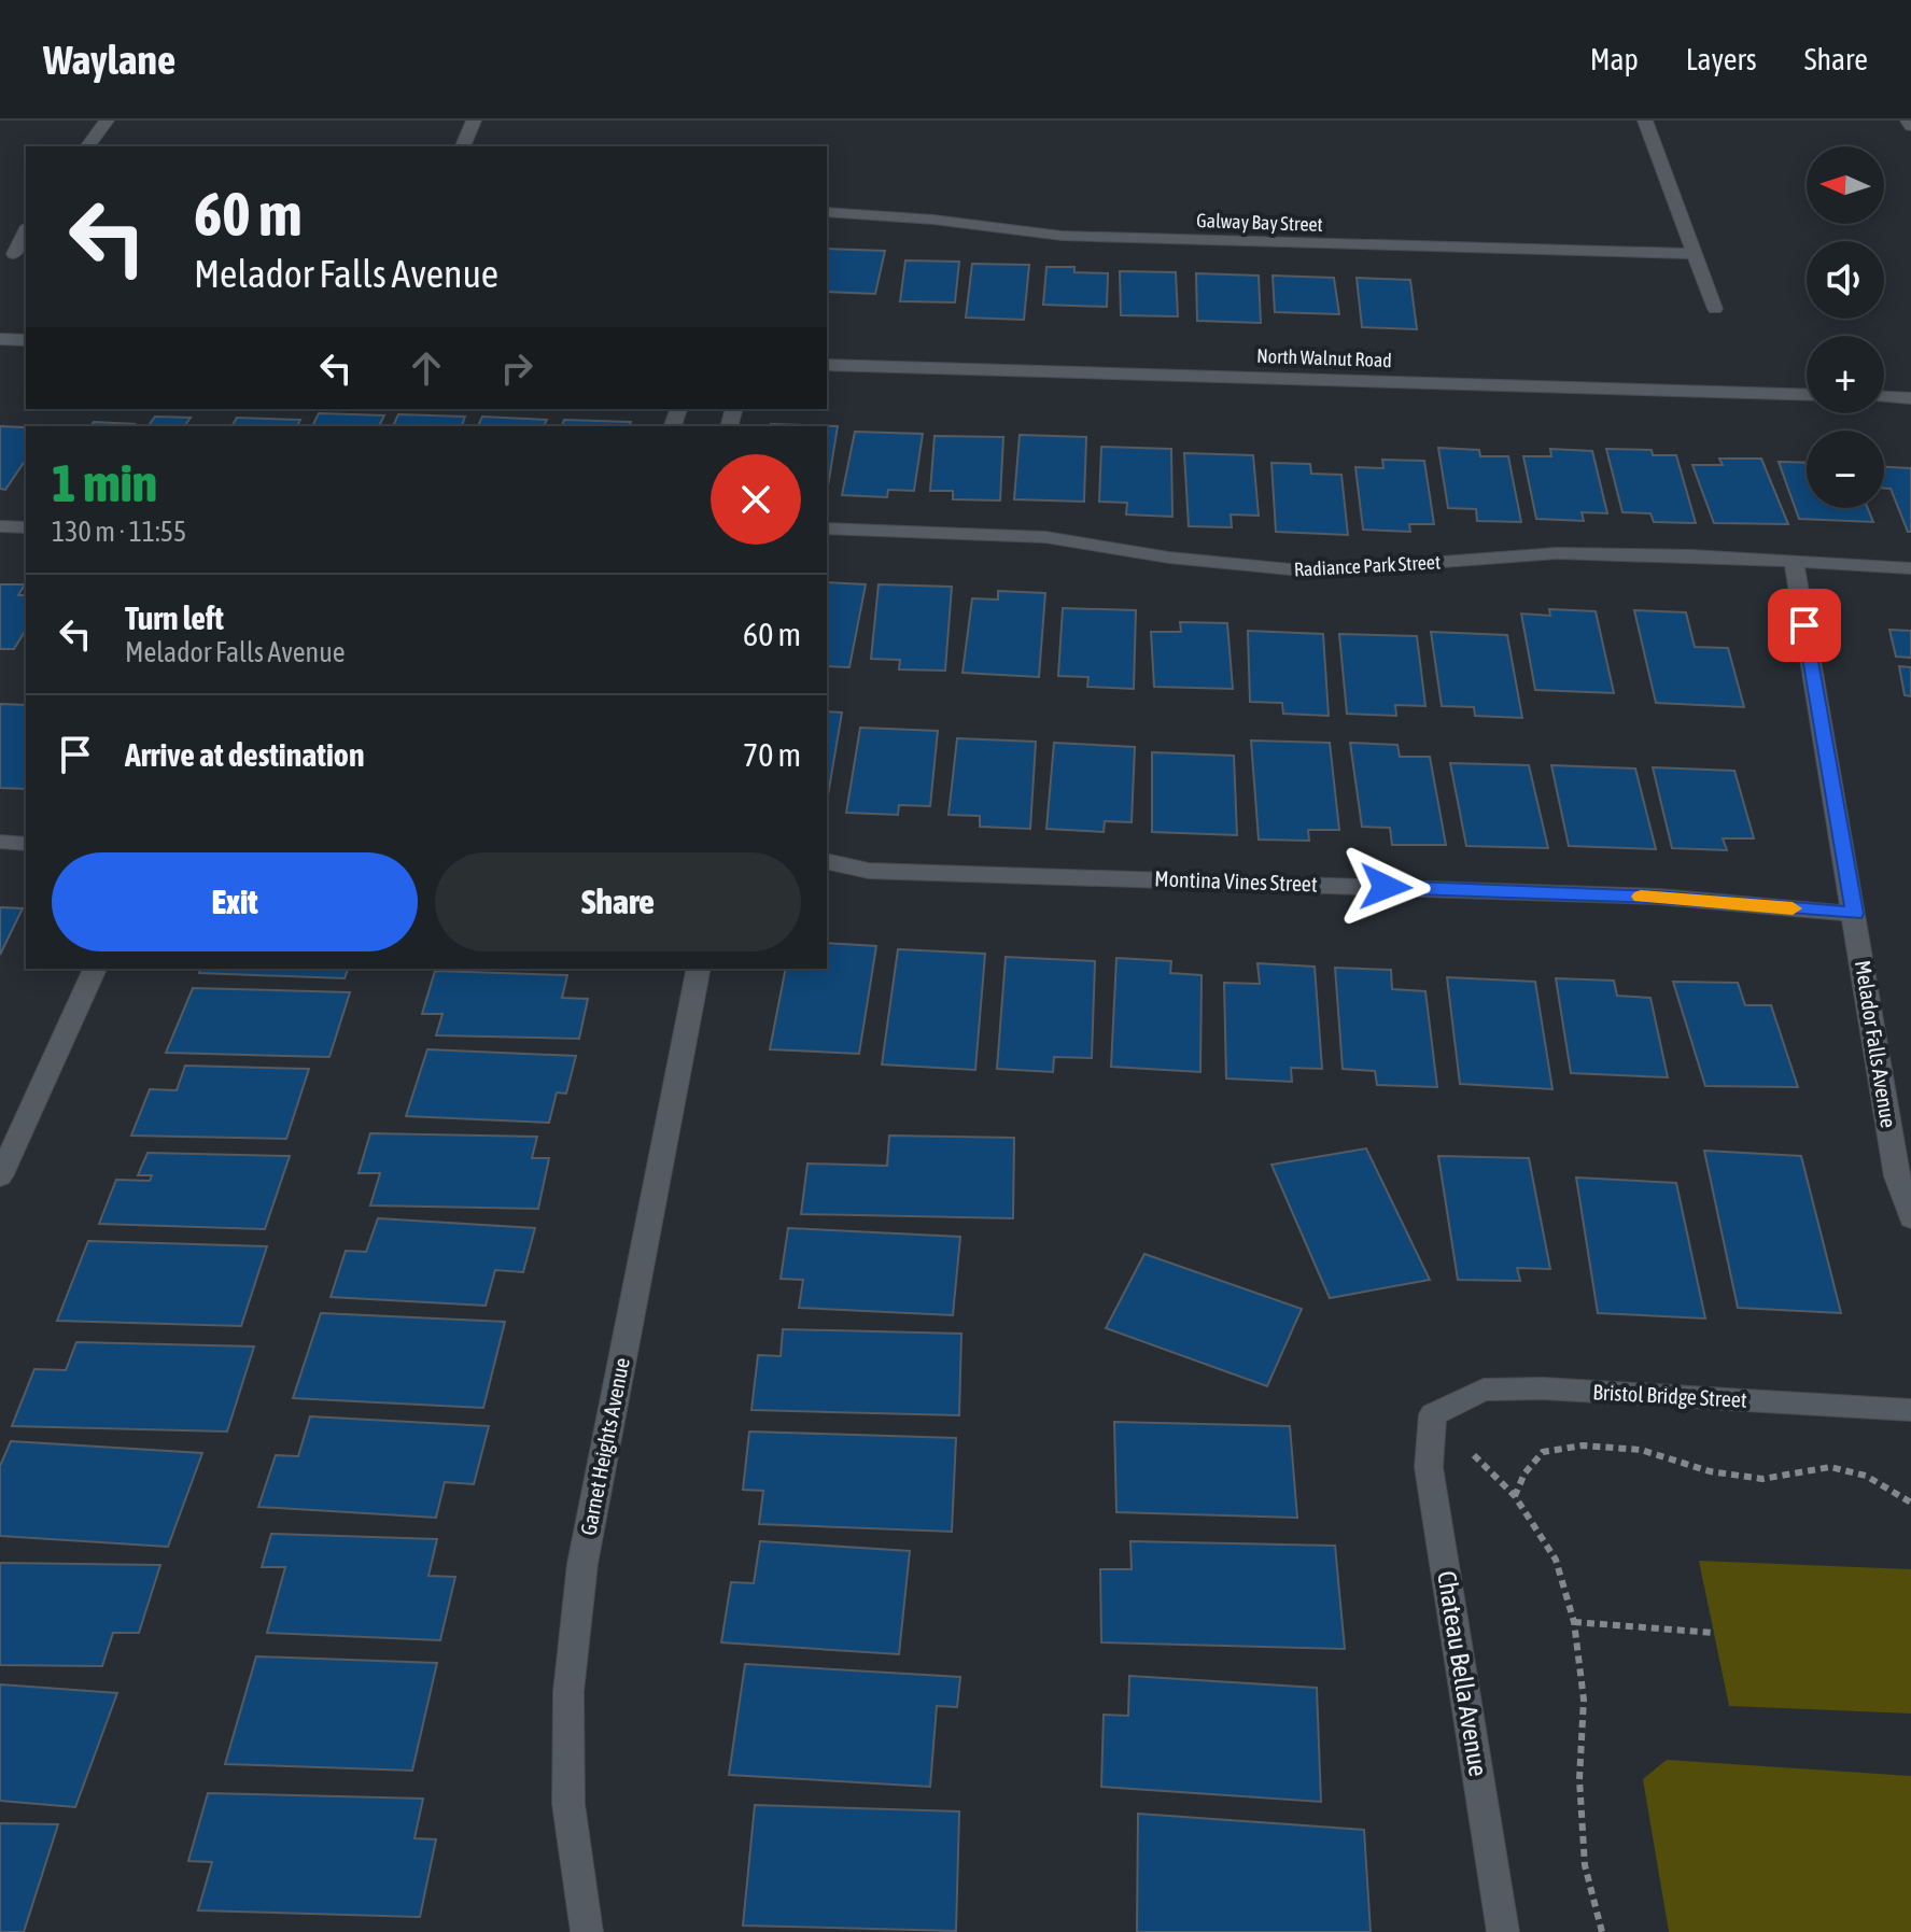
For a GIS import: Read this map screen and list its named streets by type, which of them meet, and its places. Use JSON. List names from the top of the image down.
{
  "streets": {
    "street": [
      "Galway Bay Street",
      "North Walnut Road",
      "Radiance Park Street",
      "Montina Vines Street",
      "Melador Falls Avenue",
      "Bristol Bridge Street",
      "Garnet Heights Avenue",
      "Chateau Bella Avenue"
    ]
  },
  "crossings": [
    ["Radiance Park Street", "Melador Falls Avenue"],
    ["Montina Vines Street", "Melador Falls Avenue"],
    ["Bristol Bridge Street", "Chateau Bella Avenue"]
  ],
  "north": "left",
  "page": {
    "header": "Waylane",
    "nav": ["Map", "Layers", "Share"],
    "map_buttons": ["+", "−"],
    "turn": ["60 m", "Melador Falls Avenue"],
    "heading": ["1 min", "130 m · 11:55"],
    "list": [
      {
        "name": "Turn left",
        "note": "Melador Falls Avenue",
        "value": "60 m"
      },
      {
        "name": "Arrive at destination",
        "value": "70 m"
      }
    ],
    "buttons": ["Exit", "Share"]
  }
}
